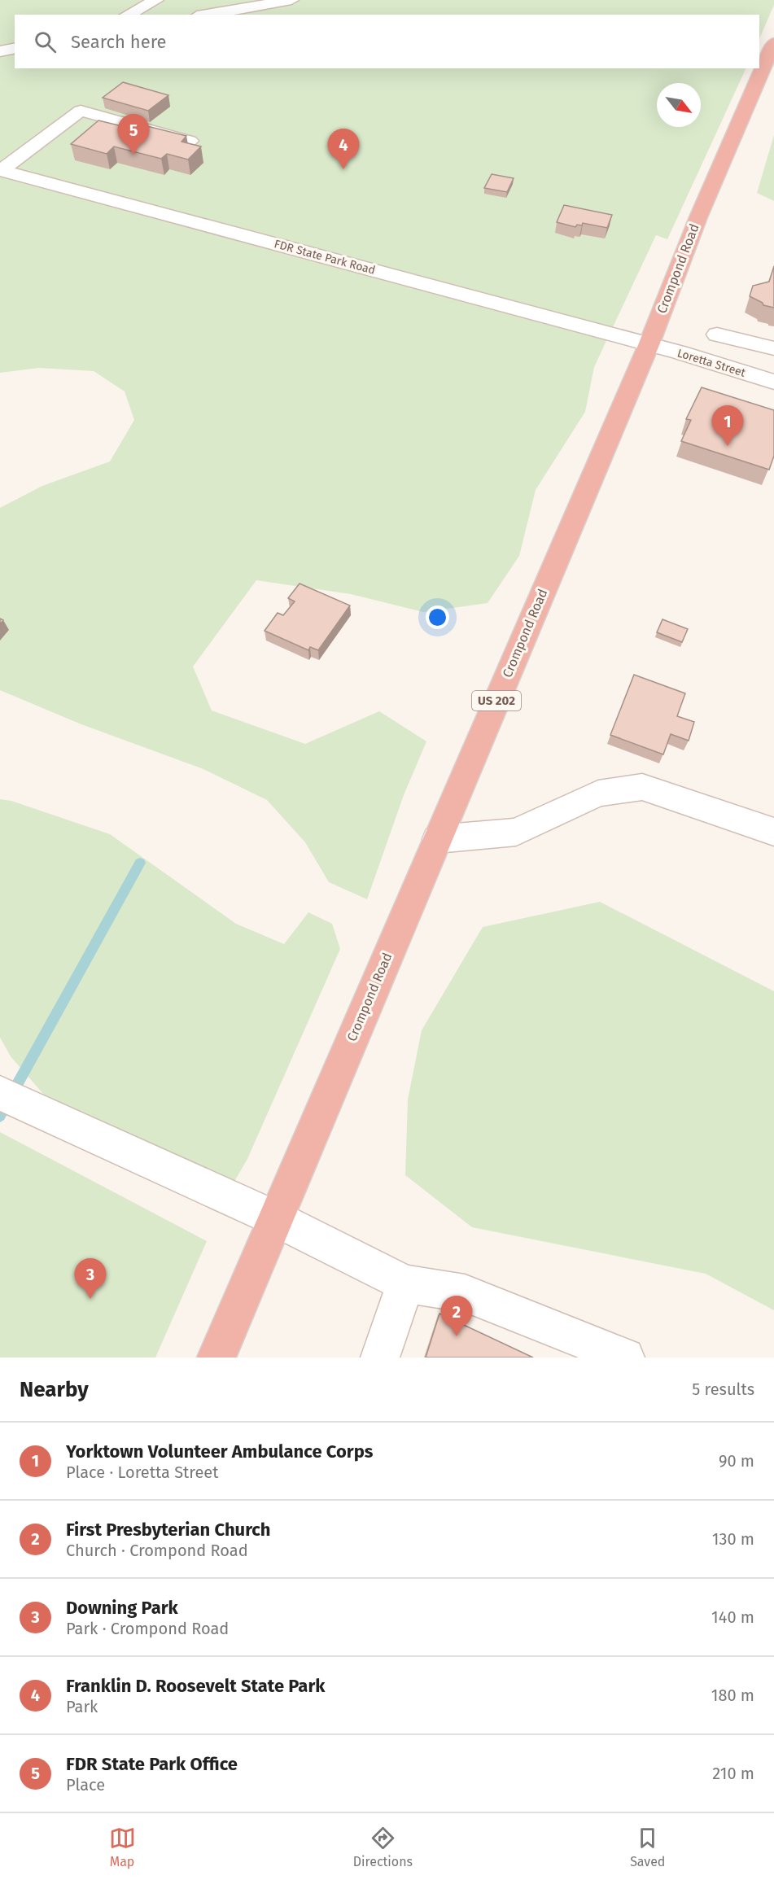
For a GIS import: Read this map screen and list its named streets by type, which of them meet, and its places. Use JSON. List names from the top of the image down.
{
  "streets": {
    "highway": ["Crompond Road", "US 202"],
    "street": ["FDR State Park Road", "Loretta Street"]
  },
  "crossings": [
    ["FDR State Park Road", "Crompond Road"],
    ["FDR State Park Road", "Loretta Street"],
    ["Crompond Road", "Loretta Street"]
  ],
  "north": "bottom right",
  "page": {
    "search": "Search here",
    "pins": [
      "5",
      "4",
      "1",
      "3",
      "2"
    ],
    "heading": ["Nearby", "5 results"],
    "list": [
      {
        "mark": "1",
        "name": "Yorktown Volunteer Ambulance Corps",
        "note": "Place · Loretta Street",
        "value": "90 m"
      },
      {
        "mark": "2",
        "name": "First Presbyterian Church",
        "note": "Church · Crompond Road",
        "value": "130 m"
      },
      {
        "mark": "3",
        "name": "Downing Park",
        "note": "Park · Crompond Road",
        "value": "140 m"
      },
      {
        "mark": "4",
        "name": "Franklin D. Roosevelt State Park",
        "note": "Park",
        "value": "180 m"
      },
      {
        "mark": "5",
        "name": "FDR State Park Office",
        "note": "Place",
        "value": "210 m"
      }
    ],
    "nav": ["Map", "Directions", "Saved"]
  }
}
